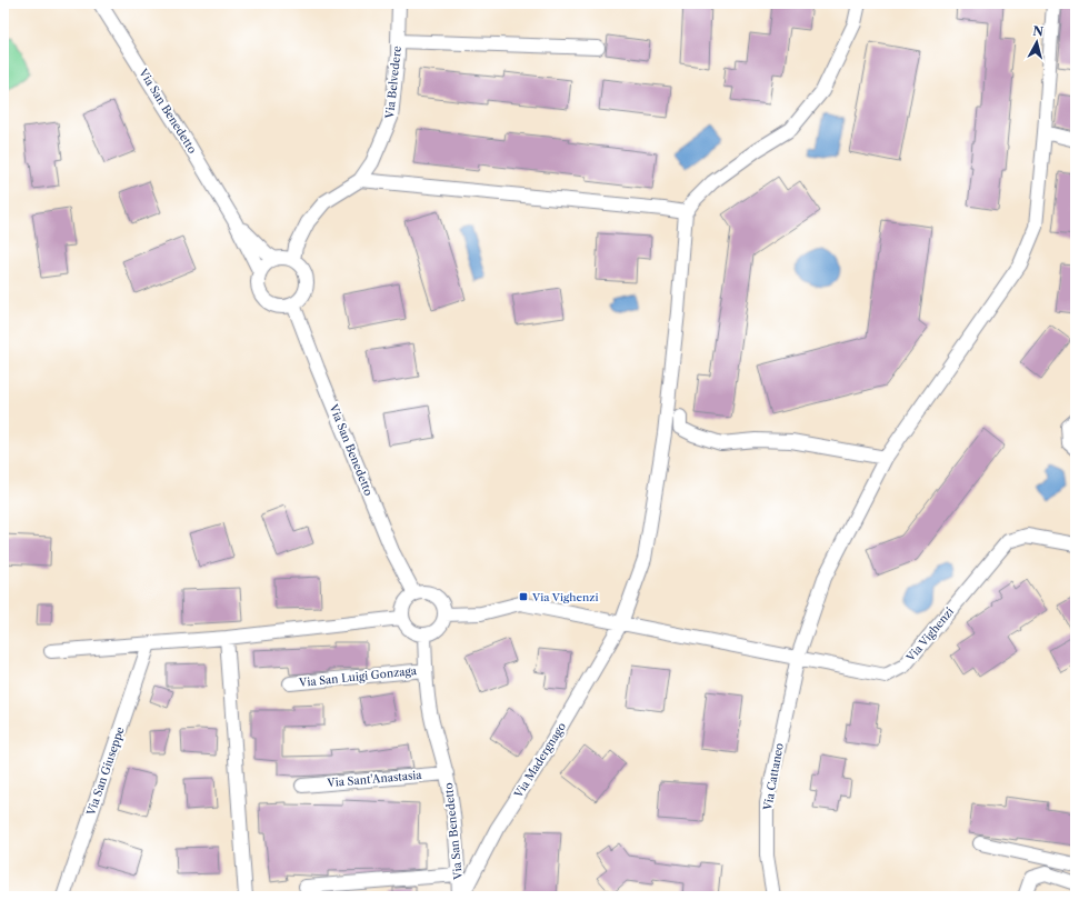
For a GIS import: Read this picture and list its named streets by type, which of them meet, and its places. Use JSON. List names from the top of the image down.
{
  "streets": {
    "street": [
      "Via Belvedere",
      "Via San Benedetto",
      "Via Vighenzi",
      "Via San Luigi Gonzaga",
      "Via Madergnago",
      "Via San Giuseppe",
      "Via Cattaneo",
      "Via Sant'Anastasia"
    ]
  },
  "crossings": [
    ["Via Belvedere", "Via San Benedetto"],
    ["Via San Benedetto", "Via Vighenzi"],
    ["Via San Benedetto", "Via San Luigi Gonzaga"],
    ["Via San Benedetto", "Via Madergnago"],
    ["Via San Benedetto", "Via Sant'Anastasia"],
    ["Via Vighenzi", "Via Madergnago"],
    ["Via Vighenzi", "Via Cattaneo"]
  ],
  "places": {
    "transit": ["Via Vighenzi"]
  },
  "north": "top"
}
